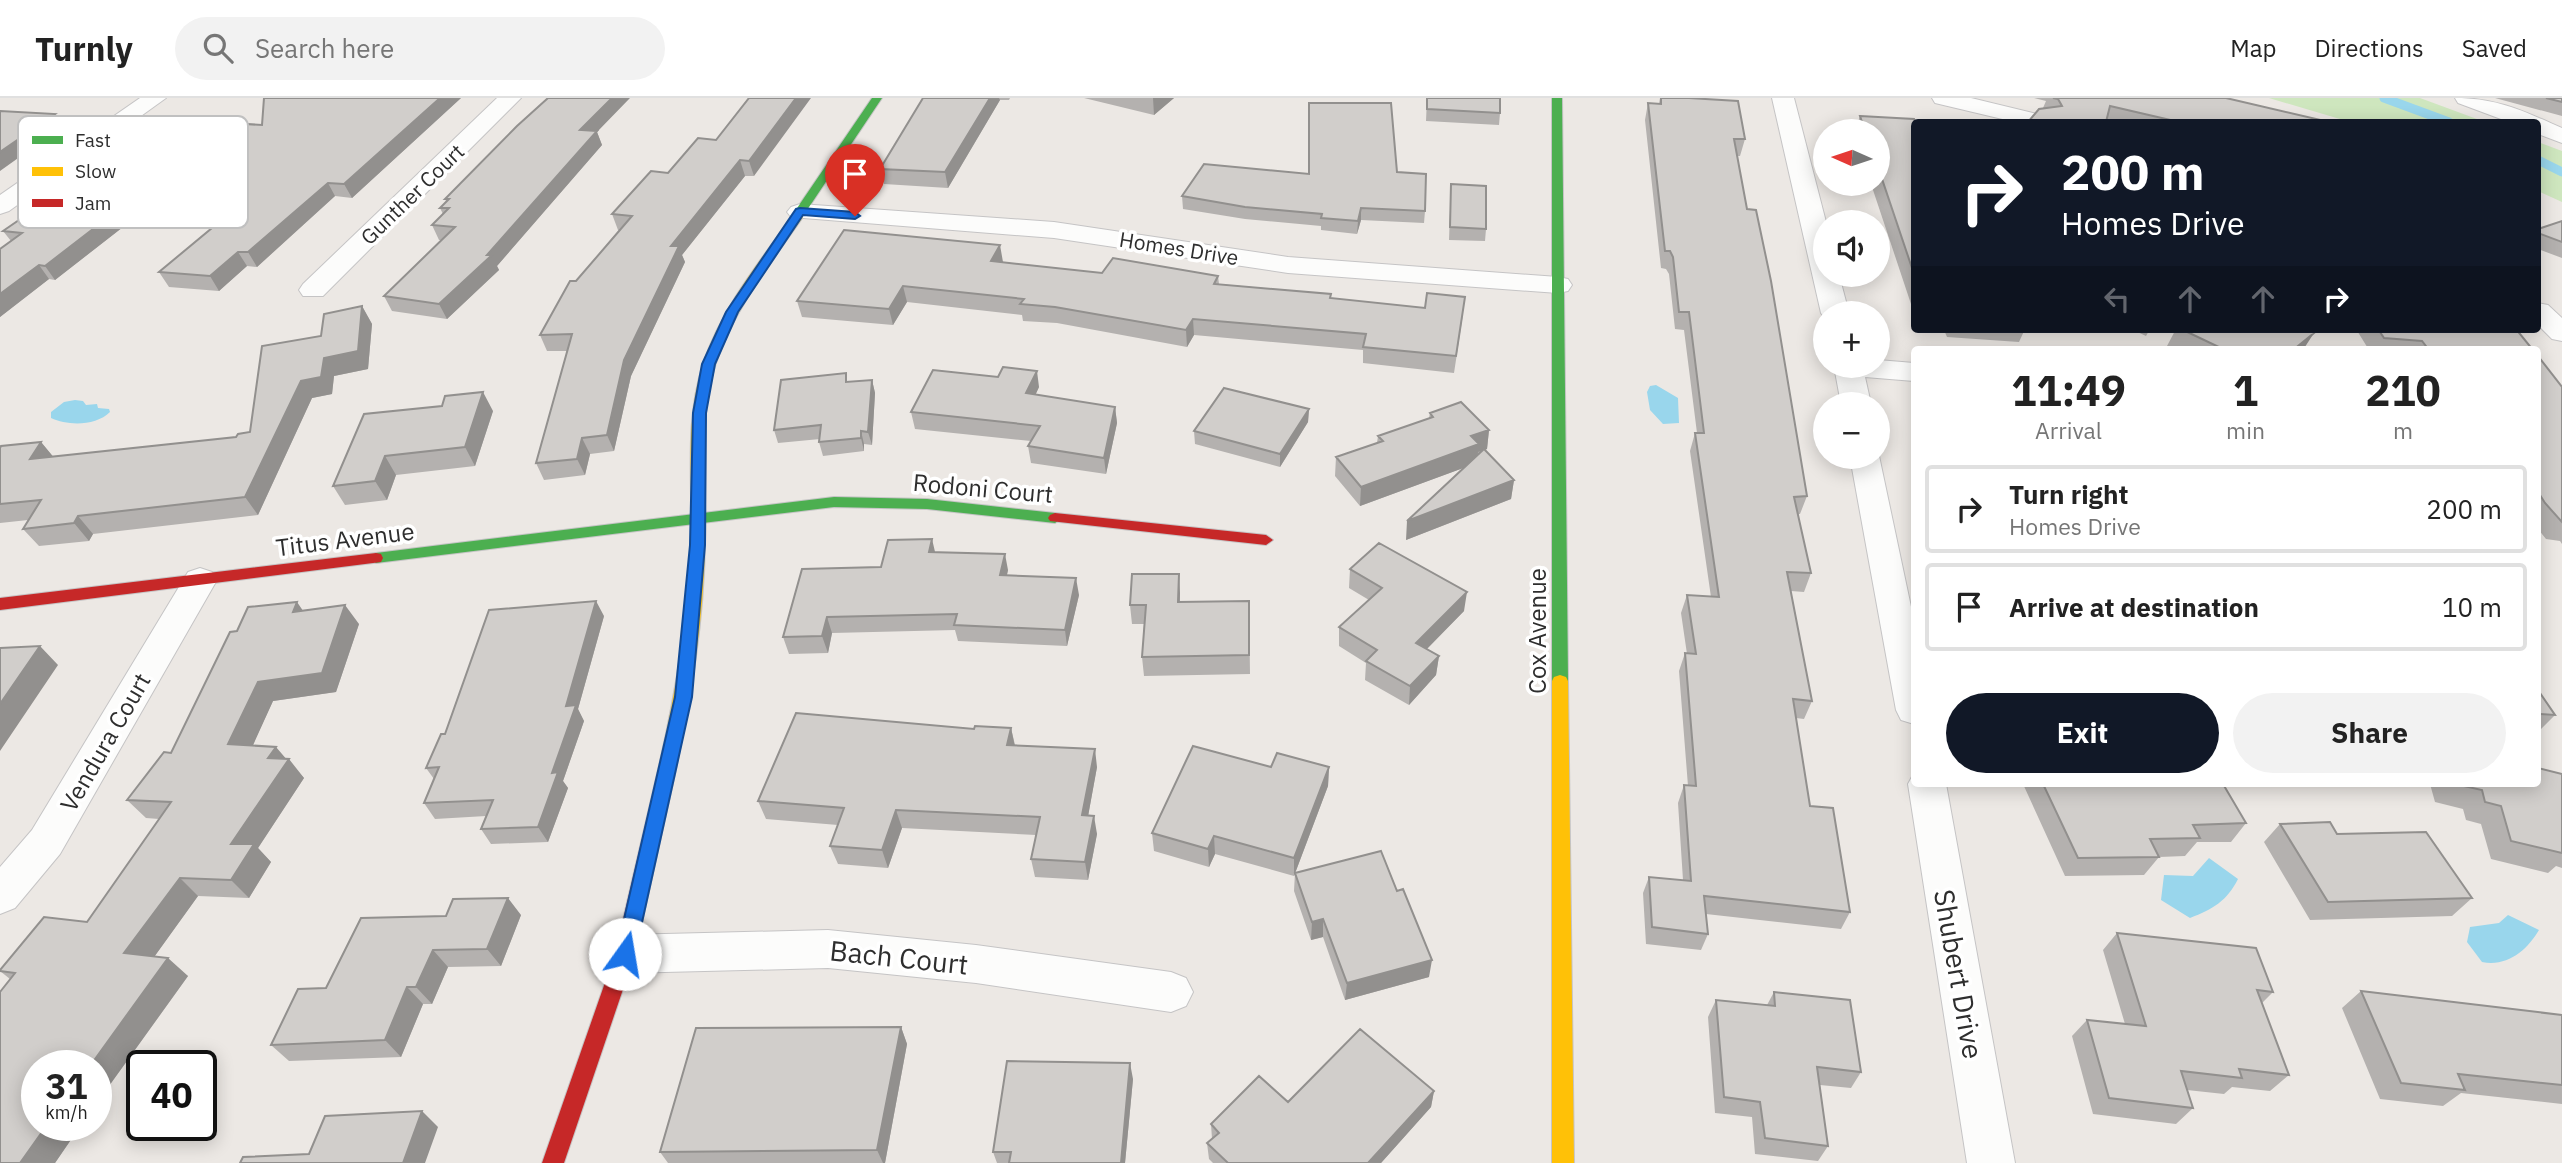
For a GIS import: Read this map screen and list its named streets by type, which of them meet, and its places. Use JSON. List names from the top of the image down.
{
  "streets": {
    "street": [
      "Gunther Court",
      "Homes Drive",
      "Rodoni Court",
      "Titus Avenue",
      "Cox Avenue",
      "Vendura Court",
      "Bach Court",
      "Shubert Drive"
    ]
  },
  "crossings": [
    ["Homes Drive", "Cox Avenue"],
    ["Rodoni Court", "Titus Avenue"],
    ["Titus Avenue", "Vendura Court"]
  ],
  "legend": ["Fast", "Slow", "Jam"],
  "north": "left",
  "page": {
    "header": "Turnly",
    "search": "Search here",
    "nav": ["Map", "Directions", "Saved"],
    "map_buttons": ["+", "−"],
    "turn": ["200 m", "Homes Drive"],
    "eta": [
      "11:49",
      "Arrival",
      "1",
      "min",
      "210",
      "m"
    ],
    "list": [
      {
        "name": "Turn right",
        "note": "Homes Drive",
        "value": "200 m"
      },
      {
        "name": "Arrive at destination",
        "value": "10 m"
      }
    ],
    "buttons": ["Exit", "Share"],
    "speed": "31 km/h",
    "limit": "40"
  }
}
